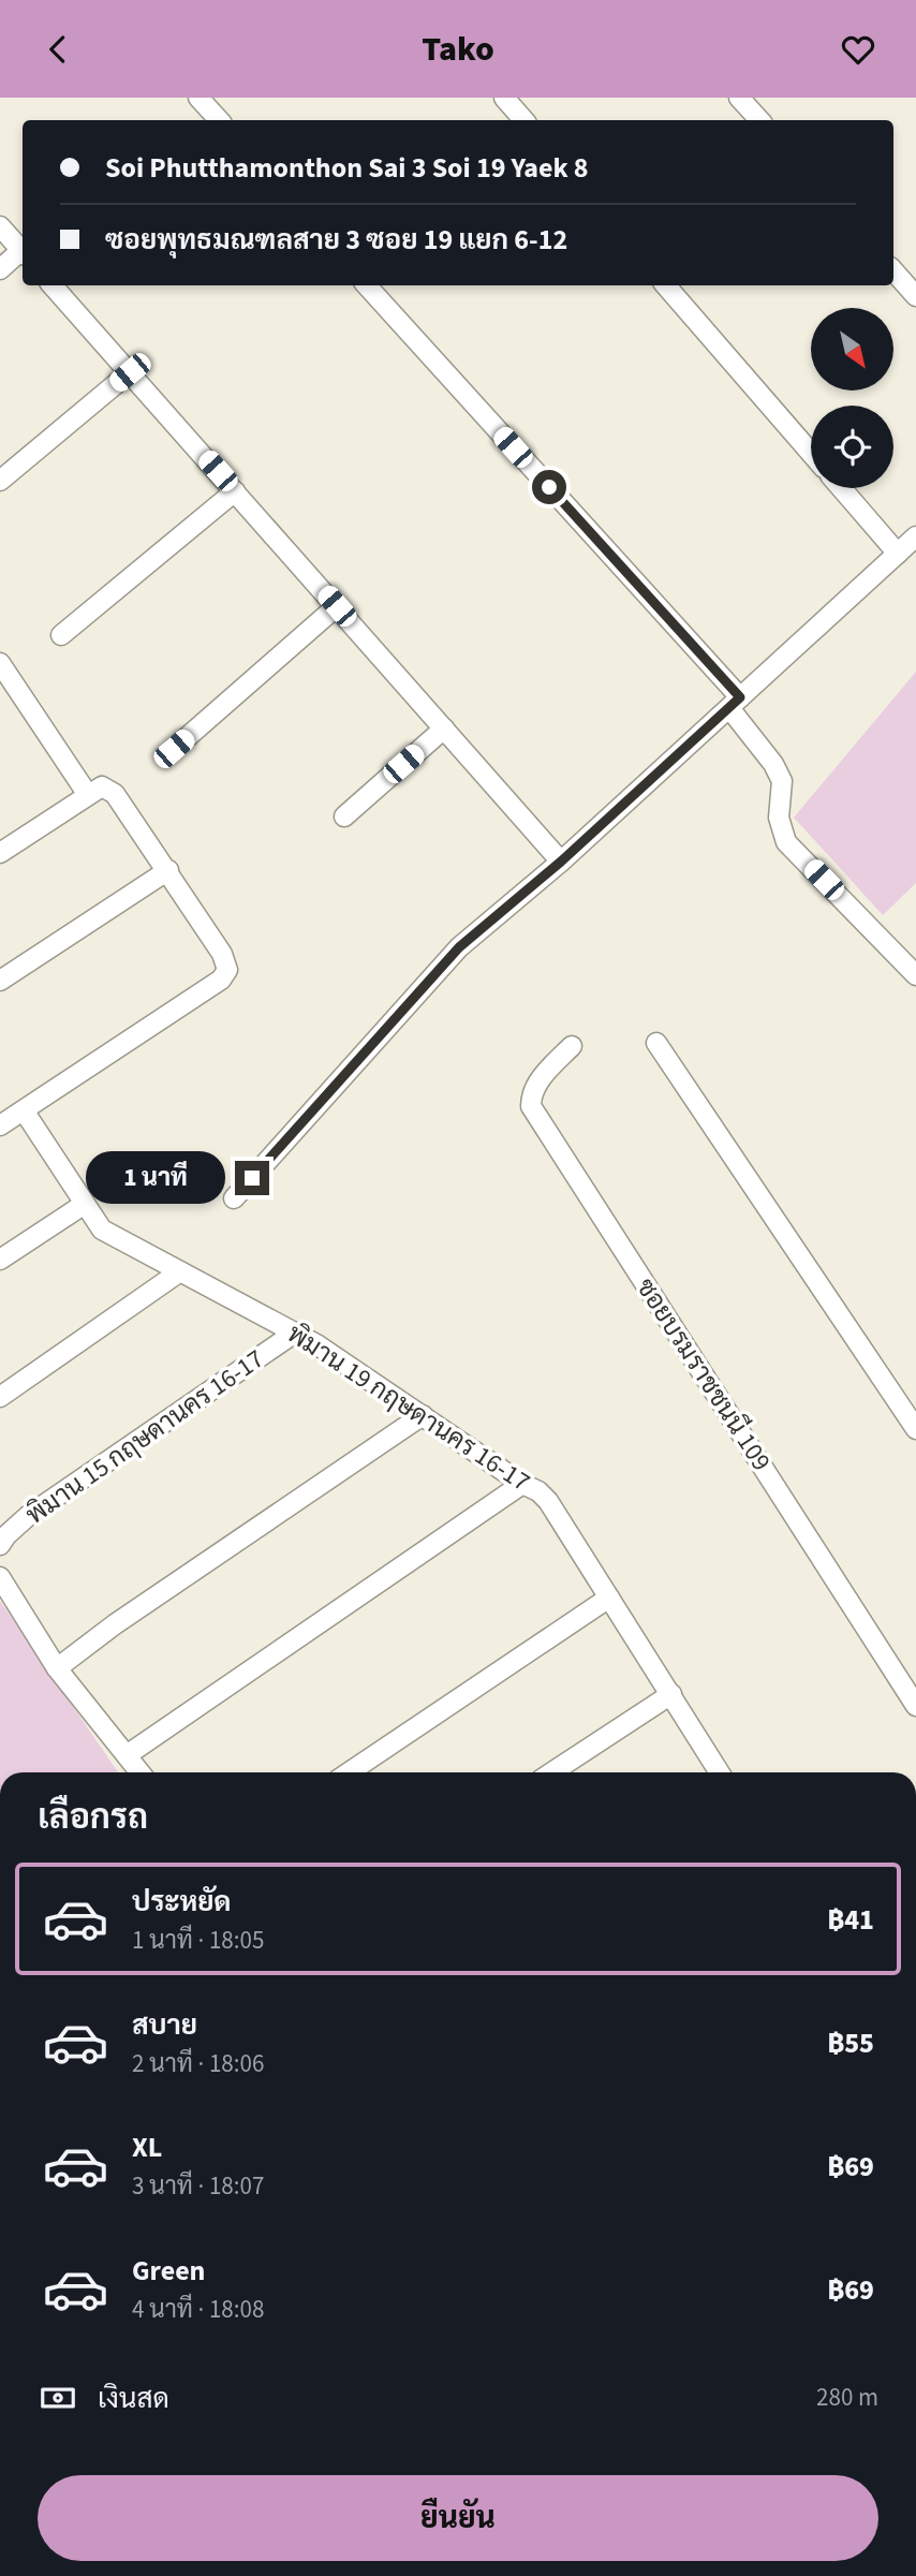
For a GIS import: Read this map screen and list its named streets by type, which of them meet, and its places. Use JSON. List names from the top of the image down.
{
  "streets": {
    "street": ["ซอยบรมราชชนนี 109", "พิมาน 19 กฤษดานคร 16-17", "พิมาน 15 กฤษดานคร 16-17"]
  },
  "crossings": [
    ["พิมาน 19 กฤษดานคร 16-17", "พิมาน 15 กฤษดานคร 16-17"]
  ],
  "north": "bottom right",
  "page": {
    "header": "Tako",
    "banner": ["Soi Phutthamonthon Sai 3 Soi 19 Yaek 8", "ซอยพุทธมณฑลสาย 3 ซอย 19 แยก 6-12"],
    "bubble": "1 นาที",
    "heading": "เลือกรถ",
    "list": [
      {
        "name": "ประหยัด",
        "note": "1 นาที · 18:05",
        "value": "฿41"
      },
      {
        "name": "สบาย",
        "note": "2 นาที · 18:06",
        "value": "฿55"
      },
      {
        "name": "XL",
        "note": "3 นาที · 18:07",
        "value": "฿69"
      },
      {
        "name": "Green",
        "note": "4 นาที · 18:08",
        "value": "฿69"
      }
    ],
    "pay": ["เงินสด", "280 m"],
    "buttons": "ยืนยัน"
  }
}
